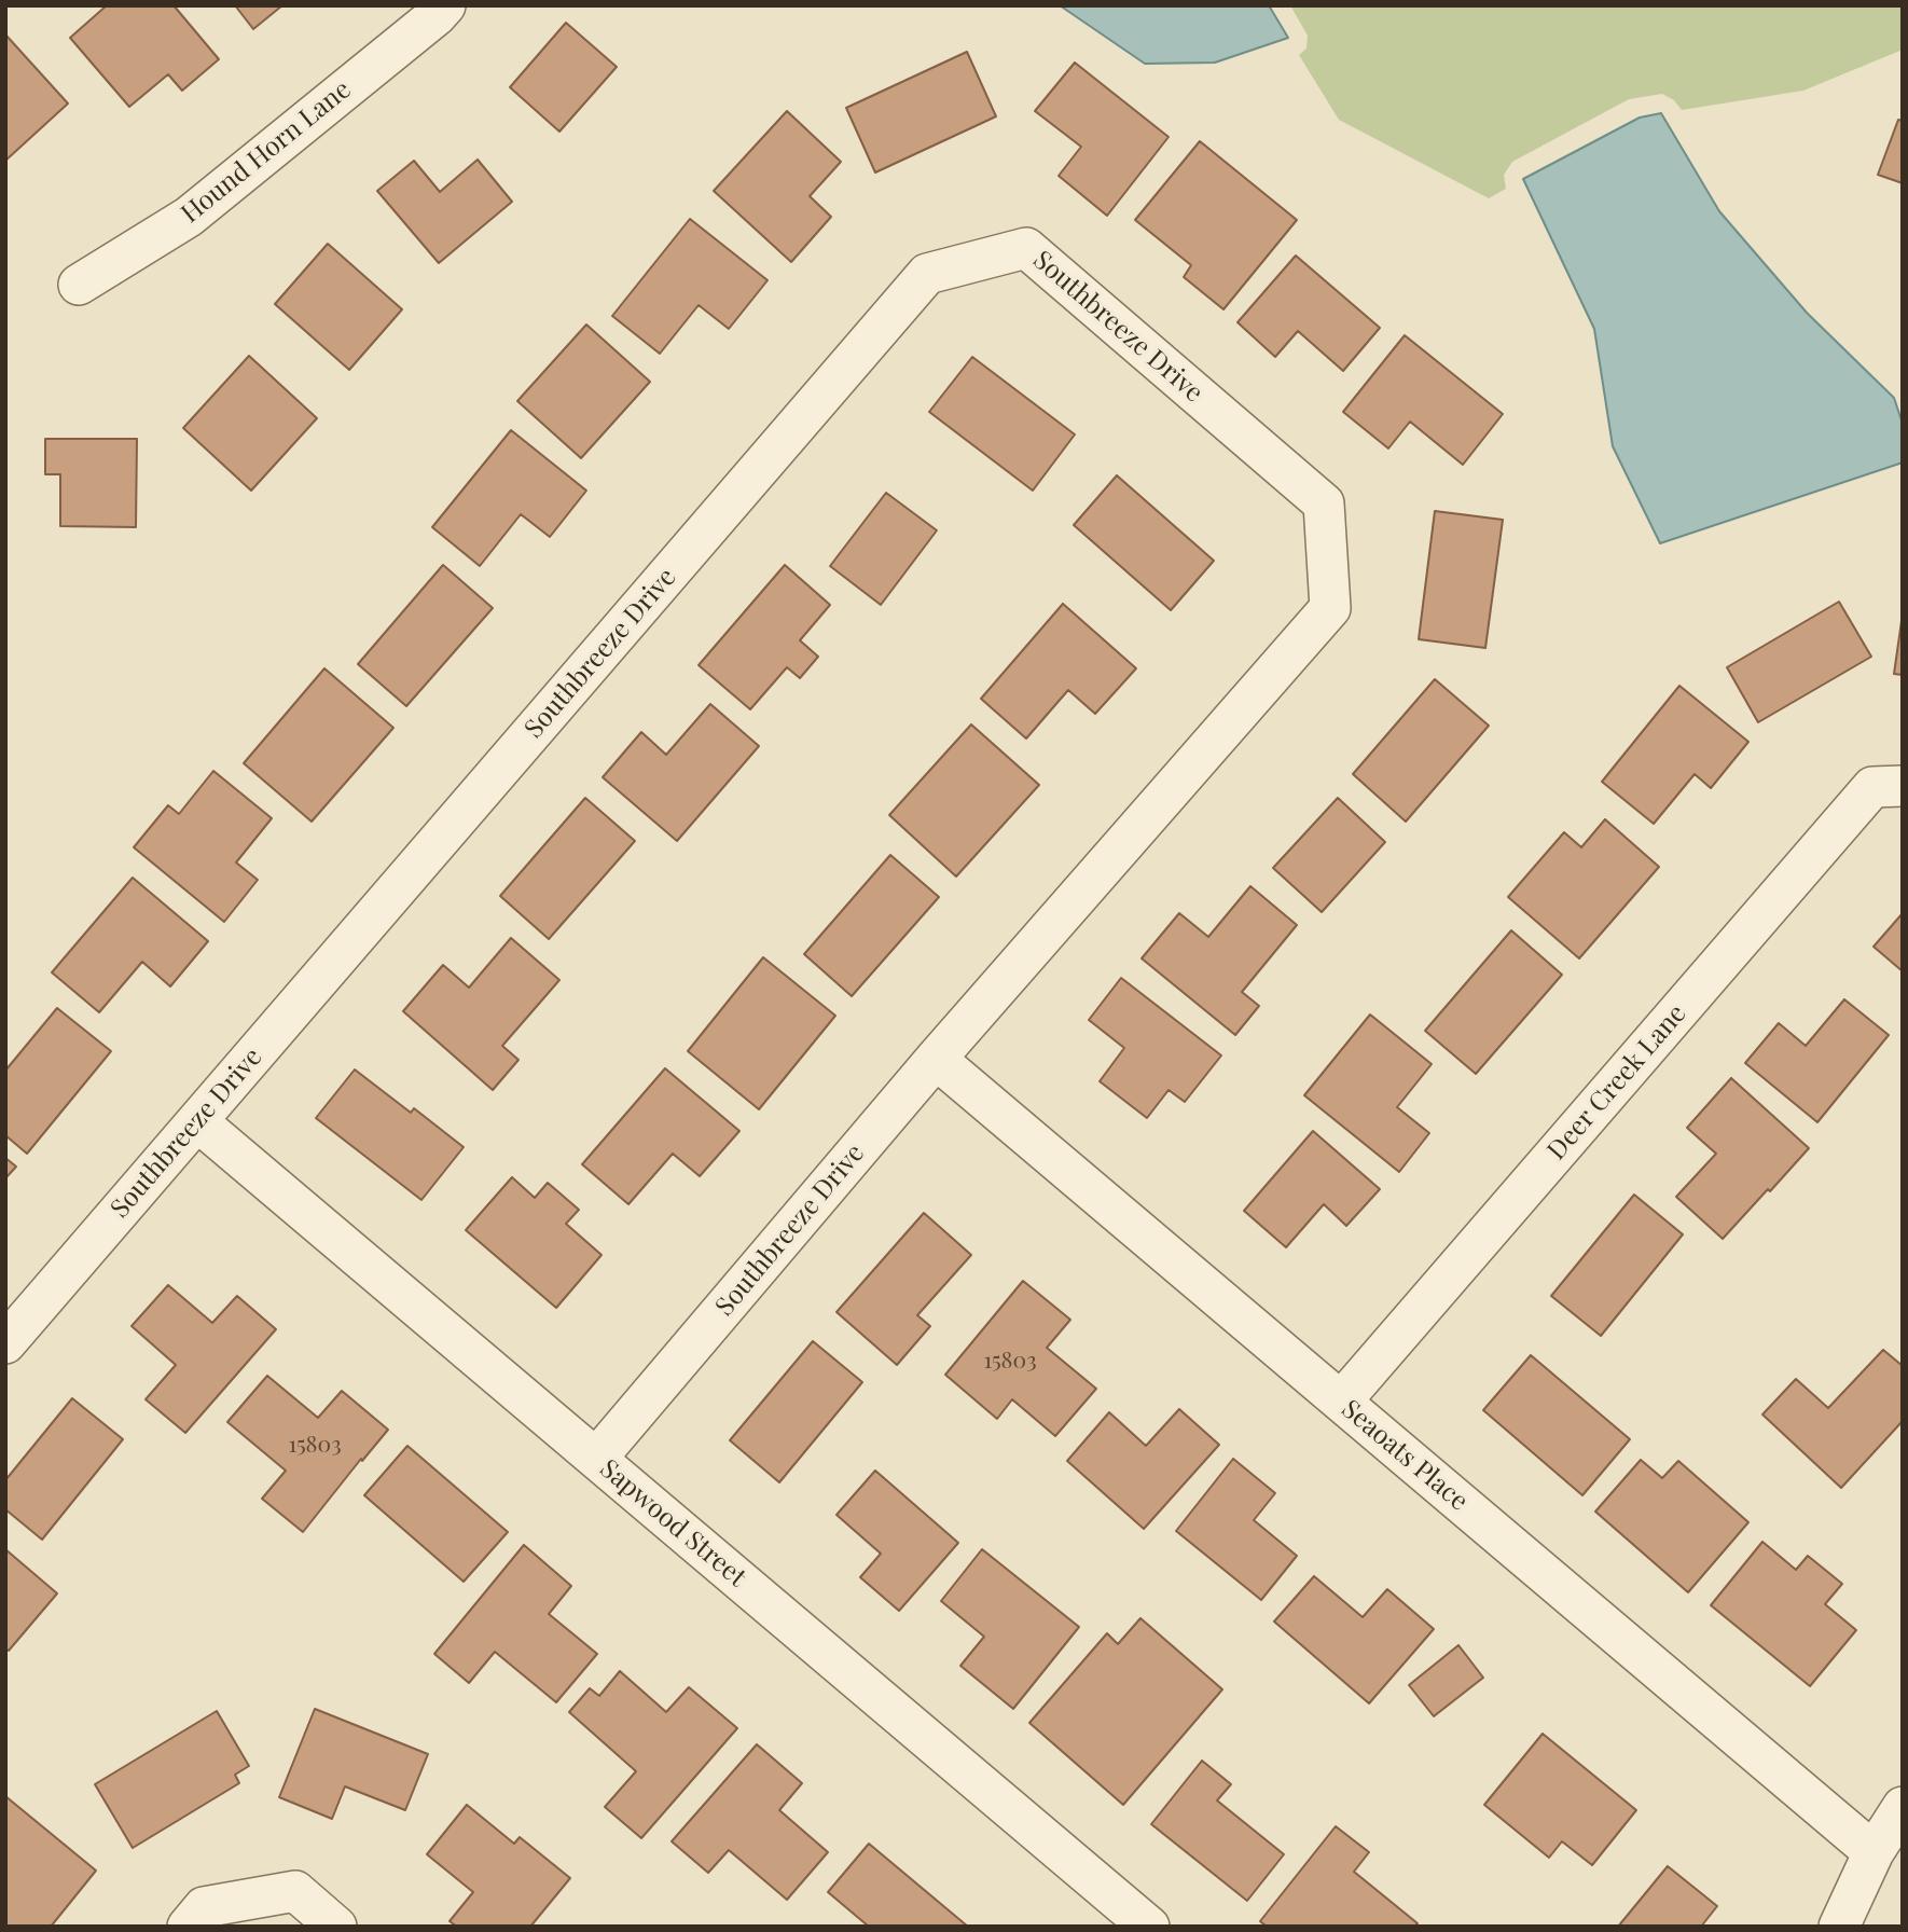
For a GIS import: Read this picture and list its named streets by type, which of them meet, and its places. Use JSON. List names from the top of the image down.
{
  "streets": {
    "street": [
      "Hound Horn Lane",
      "Southbreeze Drive",
      "Deer Creek Lane",
      "Seaoats Place",
      "Sapwood Street"
    ]
  },
  "crossings": [
    ["Southbreeze Drive", "Seaoats Place"],
    ["Southbreeze Drive", "Sapwood Street"],
    ["Deer Creek Lane", "Seaoats Place"]
  ],
  "house_numbers": ["15803", "15803"]
}
